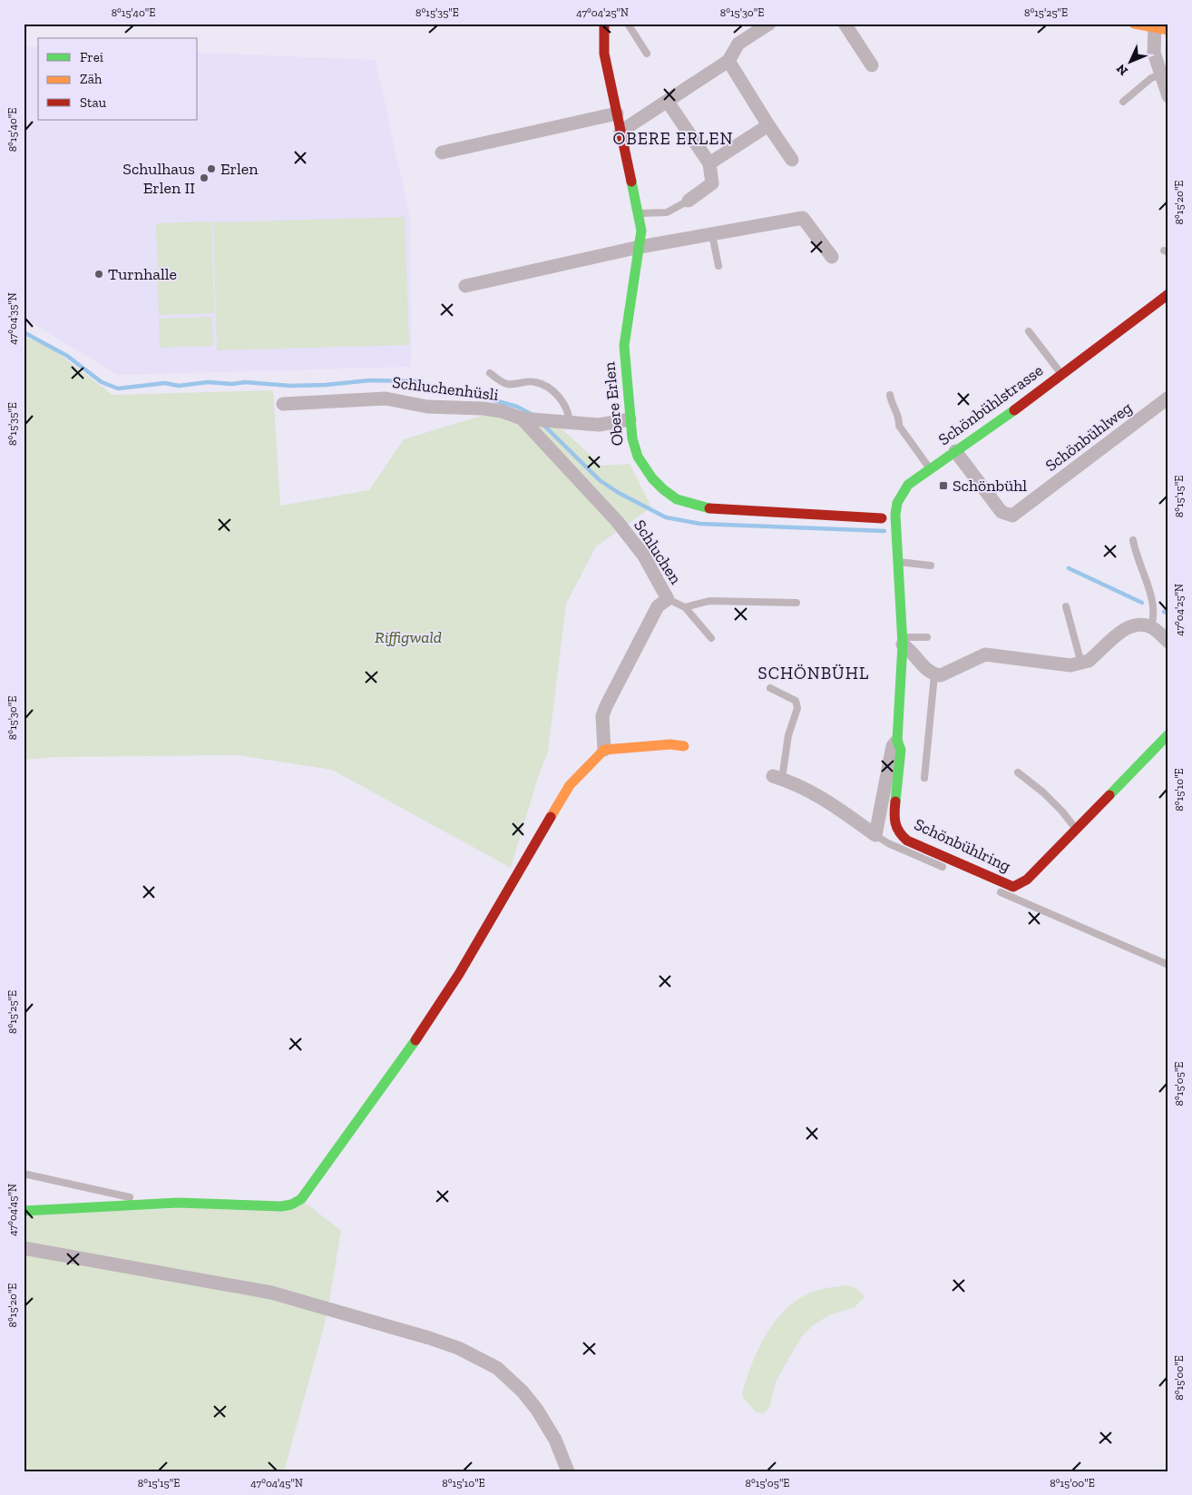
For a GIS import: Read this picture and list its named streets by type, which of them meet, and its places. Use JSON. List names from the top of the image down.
{
  "streets": {
    "street": [
      "Schluchenhüsli",
      "Obere Erlen",
      "Schönbühlstrasse",
      "Schönbühlweg",
      "Schluchen",
      "Schönbühlring"
    ]
  },
  "crossings": [
    ["Schluchenhüsli", "Obere Erlen"],
    ["Schluchenhüsli", "Schluchen"],
    ["Schönbühlstrasse", "Schönbühlweg"],
    ["Schönbühlstrasse", "Schönbühlring"]
  ],
  "districts": ["OBERE ERLEN", "SCHÖNBÜHL"],
  "parks": ["Riffigwald"],
  "places": {
    "other": ["Erlen", "Schulhaus Erlen II", "Turnhalle"],
    "transit": ["Schönbühl"]
  },
  "legend": ["Frei", "Zäh", "Stau"],
  "north": "bottom left",
  "coordinates": [
    "8°15'40\"E",
    "8°15'35\"E",
    "47°04'25\"N",
    "8°15'30\"E",
    "8°15'25\"E",
    "8°15'20\"E",
    "47°04'35\"N",
    "8°15'15\"E",
    "8°15'10\"E",
    "8°15'05\"E",
    "47°04'45\"N",
    "8°15'00\"E"
  ]
}
